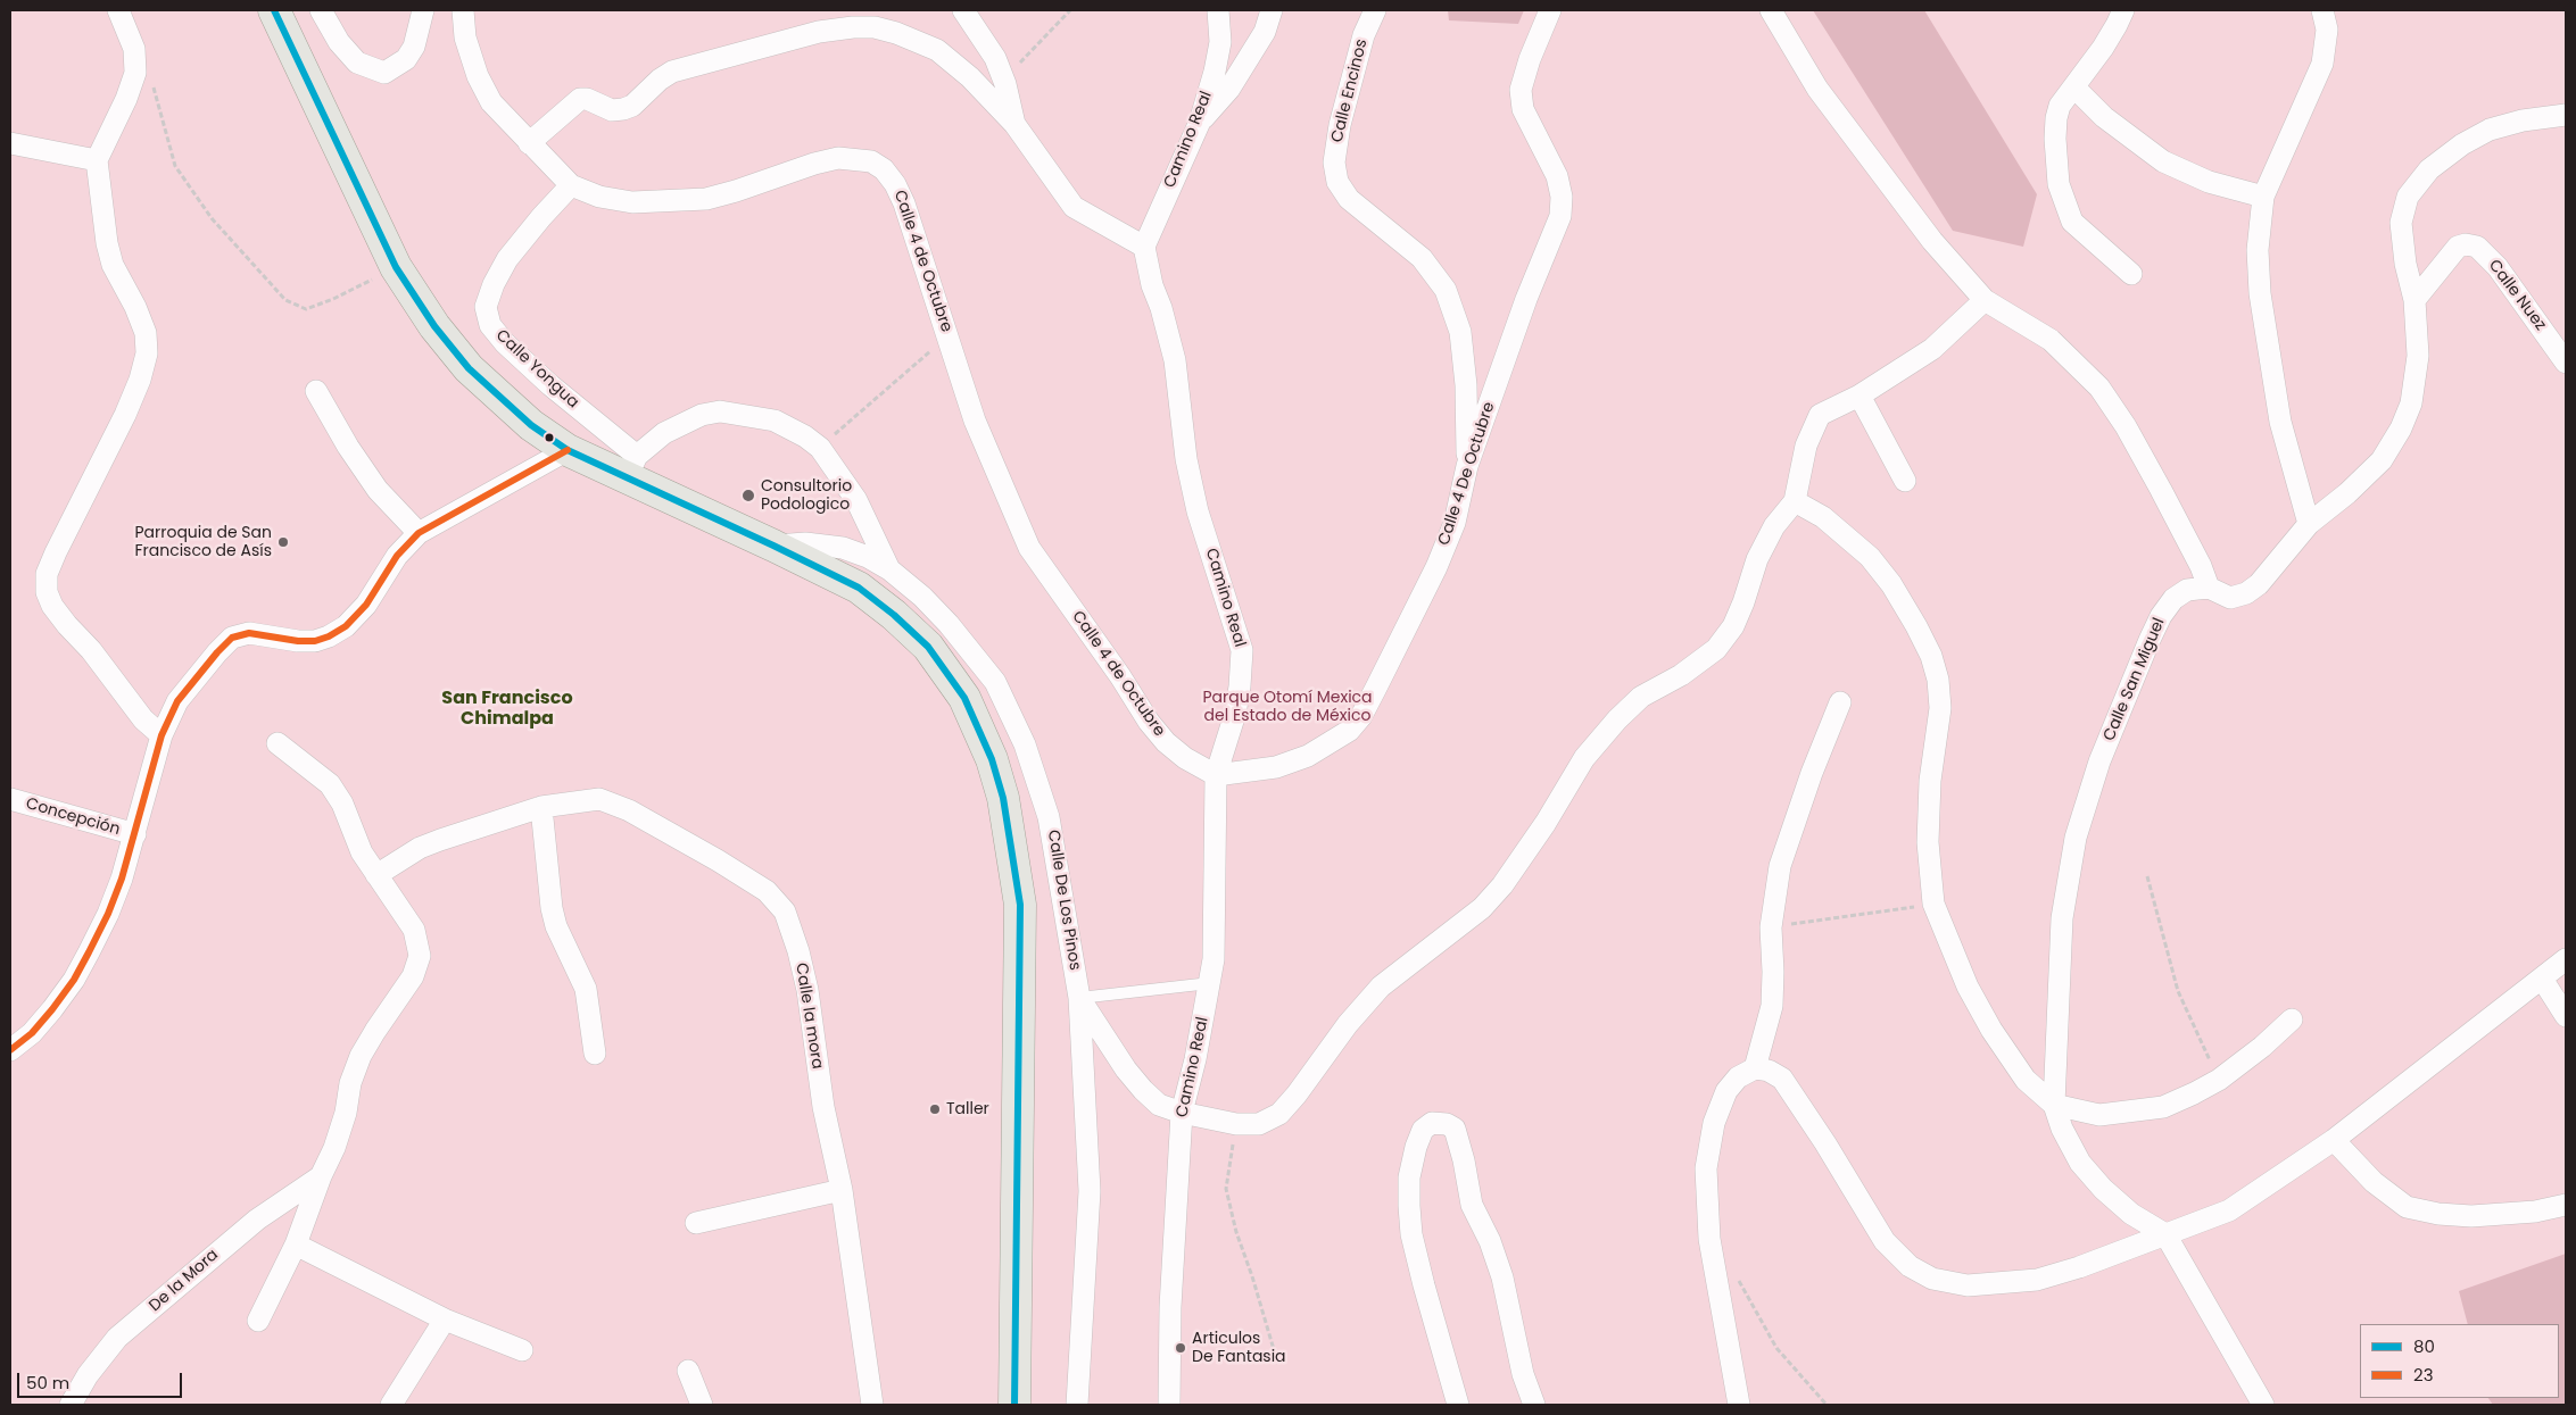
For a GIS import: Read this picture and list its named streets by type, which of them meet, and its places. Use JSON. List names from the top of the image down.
{
  "streets": {
    "street": [
      "Calle Encinos",
      "Camino Real",
      "Calle 4 de Octubre",
      "Calle Nuez",
      "Calle Yongua",
      "Calle 4 De Octubre",
      "Calle San Miguel",
      "Concepción",
      "Calle De Los Pinos",
      "Calle la mora",
      "De la Mora"
    ]
  },
  "crossings": [
    ["Calle Encinos", "Calle 4 De Octubre"],
    ["Camino Real", "Calle 4 de Octubre"],
    ["Camino Real", "Calle 4 De Octubre"],
    ["Calle 4 de Octubre", "Calle Yongua"],
    ["Calle 4 de Octubre", "Calle 4 De Octubre"]
  ],
  "districts": ["San Francisco Chimalpa"],
  "parks": ["Parque Otomí Mexica del Estado de México"],
  "places": [
    "Consultorio Podologico",
    "Parroquia de San Francisco de Asís",
    "Taller",
    "Articulos De Fantasia"
  ],
  "lines": ["transit line 80", "transit line 23"],
  "legend": ["80", "23"],
  "scale_bar": "50 m"
}
